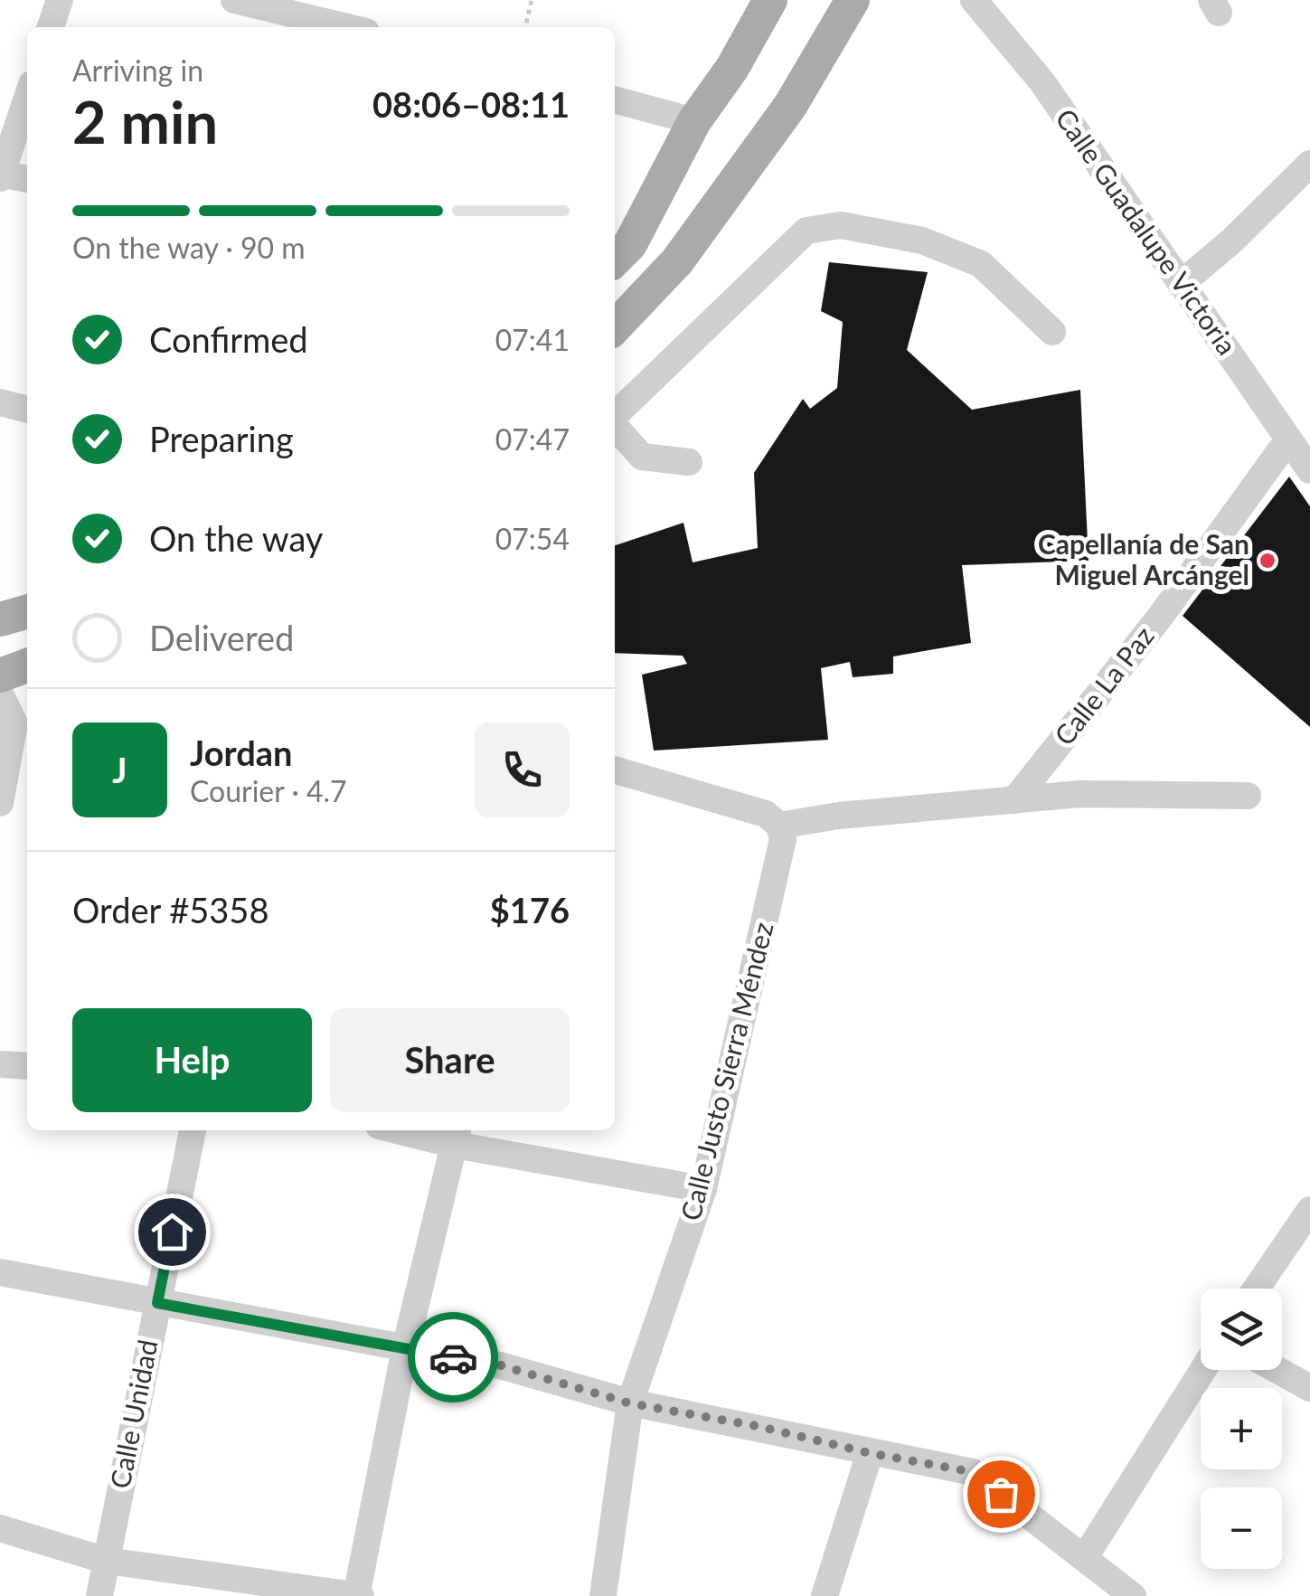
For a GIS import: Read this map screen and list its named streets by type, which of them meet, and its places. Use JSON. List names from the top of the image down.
{
  "streets": {
    "street": [
      "Calle Guadalupe Victoria",
      "Calle La Paz",
      "Calle Justo Sierra Méndez",
      "Calle Unidad"
    ]
  },
  "crossings": [
    ["Calle Guadalupe Victoria", "Calle La Paz"]
  ],
  "places": ["Capellanía de San Miguel Arcángel"],
  "page": {
    "heading": ["2 min", "Arriving in", "08:06–08:11"],
    "panel": [
      "Jordan",
      "Courier · 4.7",
      "Order #5358",
      "$176"
    ],
    "bar": "On the way · 90 m",
    "list": [
      ["Confirmed", "07:41"],
      ["Preparing", "07:47"],
      ["On the way", "07:54"],
      "Delivered"
    ],
    "round": "J",
    "buttons": ["Help", "Share"],
    "map_buttons": ["+", "−"]
  }
}
